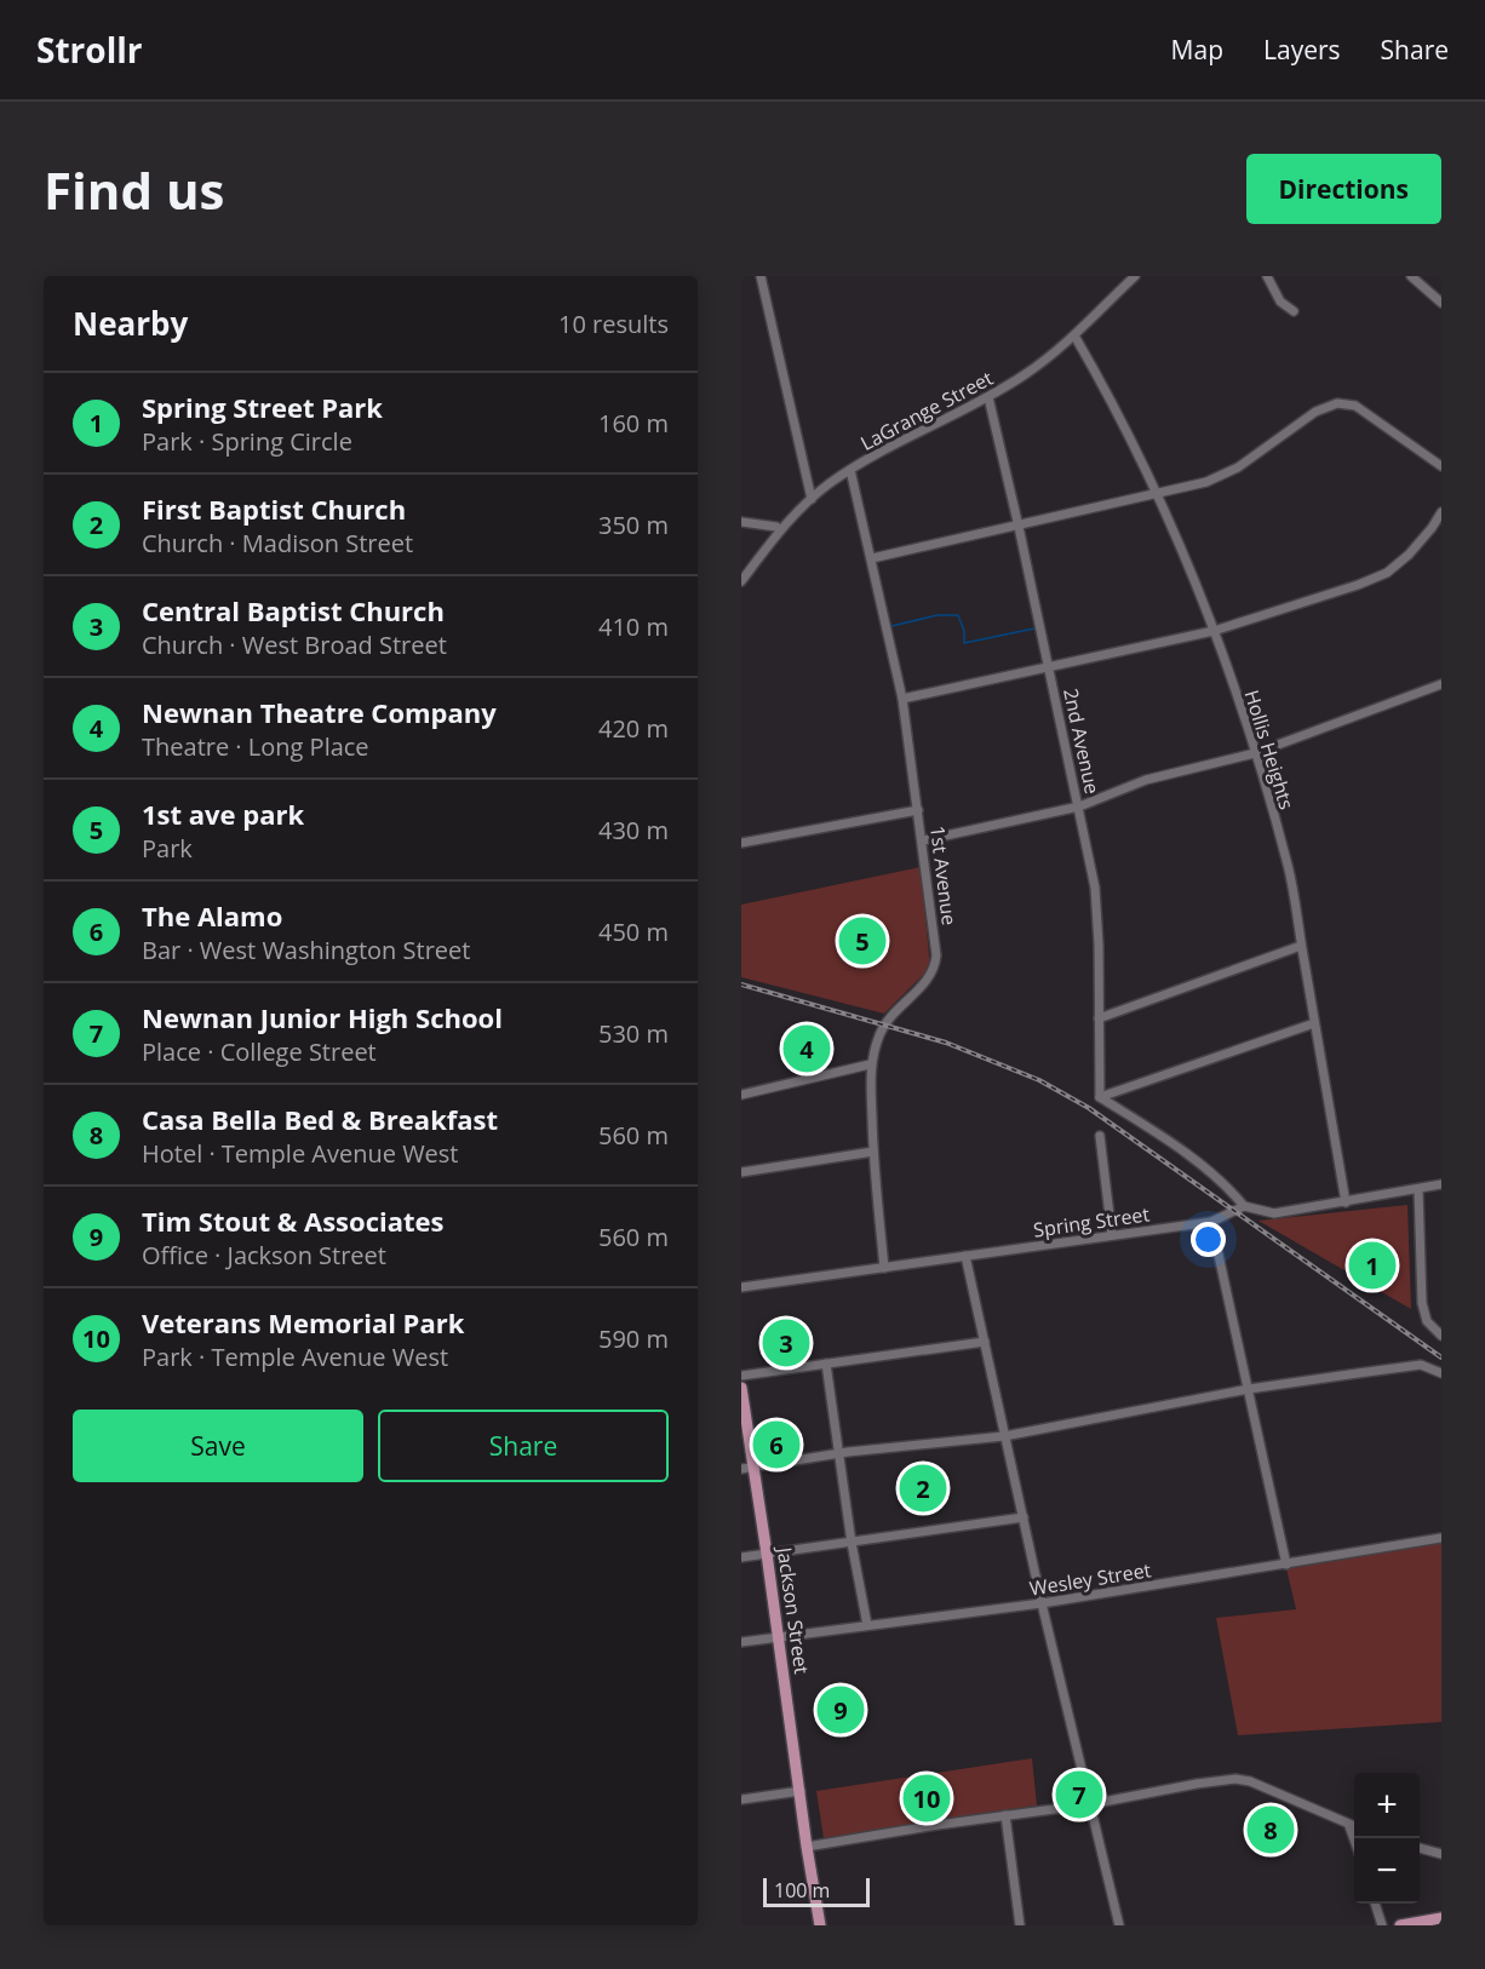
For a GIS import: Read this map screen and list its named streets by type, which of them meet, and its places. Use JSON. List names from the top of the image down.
{
  "streets": {
    "main road": ["Jackson Street"],
    "street": [
      "LaGrange Street",
      "2nd Avenue",
      "Hollis Heights",
      "1st Avenue",
      "Spring Street",
      "Wesley Street"
    ]
  },
  "crossings": [
    ["LaGrange Street", "2nd Avenue"],
    ["LaGrange Street", "Hollis Heights"],
    ["LaGrange Street", "1st Avenue"],
    ["1st Avenue", "Spring Street"],
    ["Wesley Street", "Jackson Street"]
  ],
  "scale_bar": "100 m",
  "page": {
    "header": "Strollr",
    "nav": ["Map", "Layers", "Share"],
    "buttons": [
      "Directions",
      ["Save", "Share"]
    ],
    "title": "Find us",
    "heading": ["Nearby", "10 results"],
    "list": [
      {
        "mark": "1",
        "name": "Spring Street Park",
        "note": "Park · Spring Circle",
        "value": "160 m"
      },
      {
        "mark": "2",
        "name": "First Baptist Church",
        "note": "Church · Madison Street",
        "value": "350 m"
      },
      {
        "mark": "3",
        "name": "Central Baptist Church",
        "note": "Church · West Broad Street",
        "value": "410 m"
      },
      {
        "mark": "4",
        "name": "Newnan Theatre Company",
        "note": "Theatre · Long Place",
        "value": "420 m"
      },
      {
        "mark": "5",
        "name": "1st ave park",
        "note": "Park",
        "value": "430 m"
      },
      {
        "mark": "6",
        "name": "The Alamo",
        "note": "Bar · West Washington Street",
        "value": "450 m"
      },
      {
        "mark": "7",
        "name": "Newnan Junior High School",
        "note": "Place · College Street",
        "value": "530 m"
      },
      {
        "mark": "8",
        "name": "Casa Bella Bed & Breakfast",
        "note": "Hotel · Temple Avenue West",
        "value": "560 m"
      },
      {
        "mark": "9",
        "name": "Tim Stout & Associates",
        "note": "Office · Jackson Street",
        "value": "560 m"
      },
      {
        "mark": "10",
        "name": "Veterans Memorial Park",
        "note": "Park · Temple Avenue West",
        "value": "590 m"
      }
    ],
    "pins": [
      "5",
      "4",
      "1",
      "3",
      "6",
      "2",
      "9",
      "7",
      "10",
      "8"
    ],
    "map_buttons": ["+", "−"],
    "scale": "100 m"
  }
}
